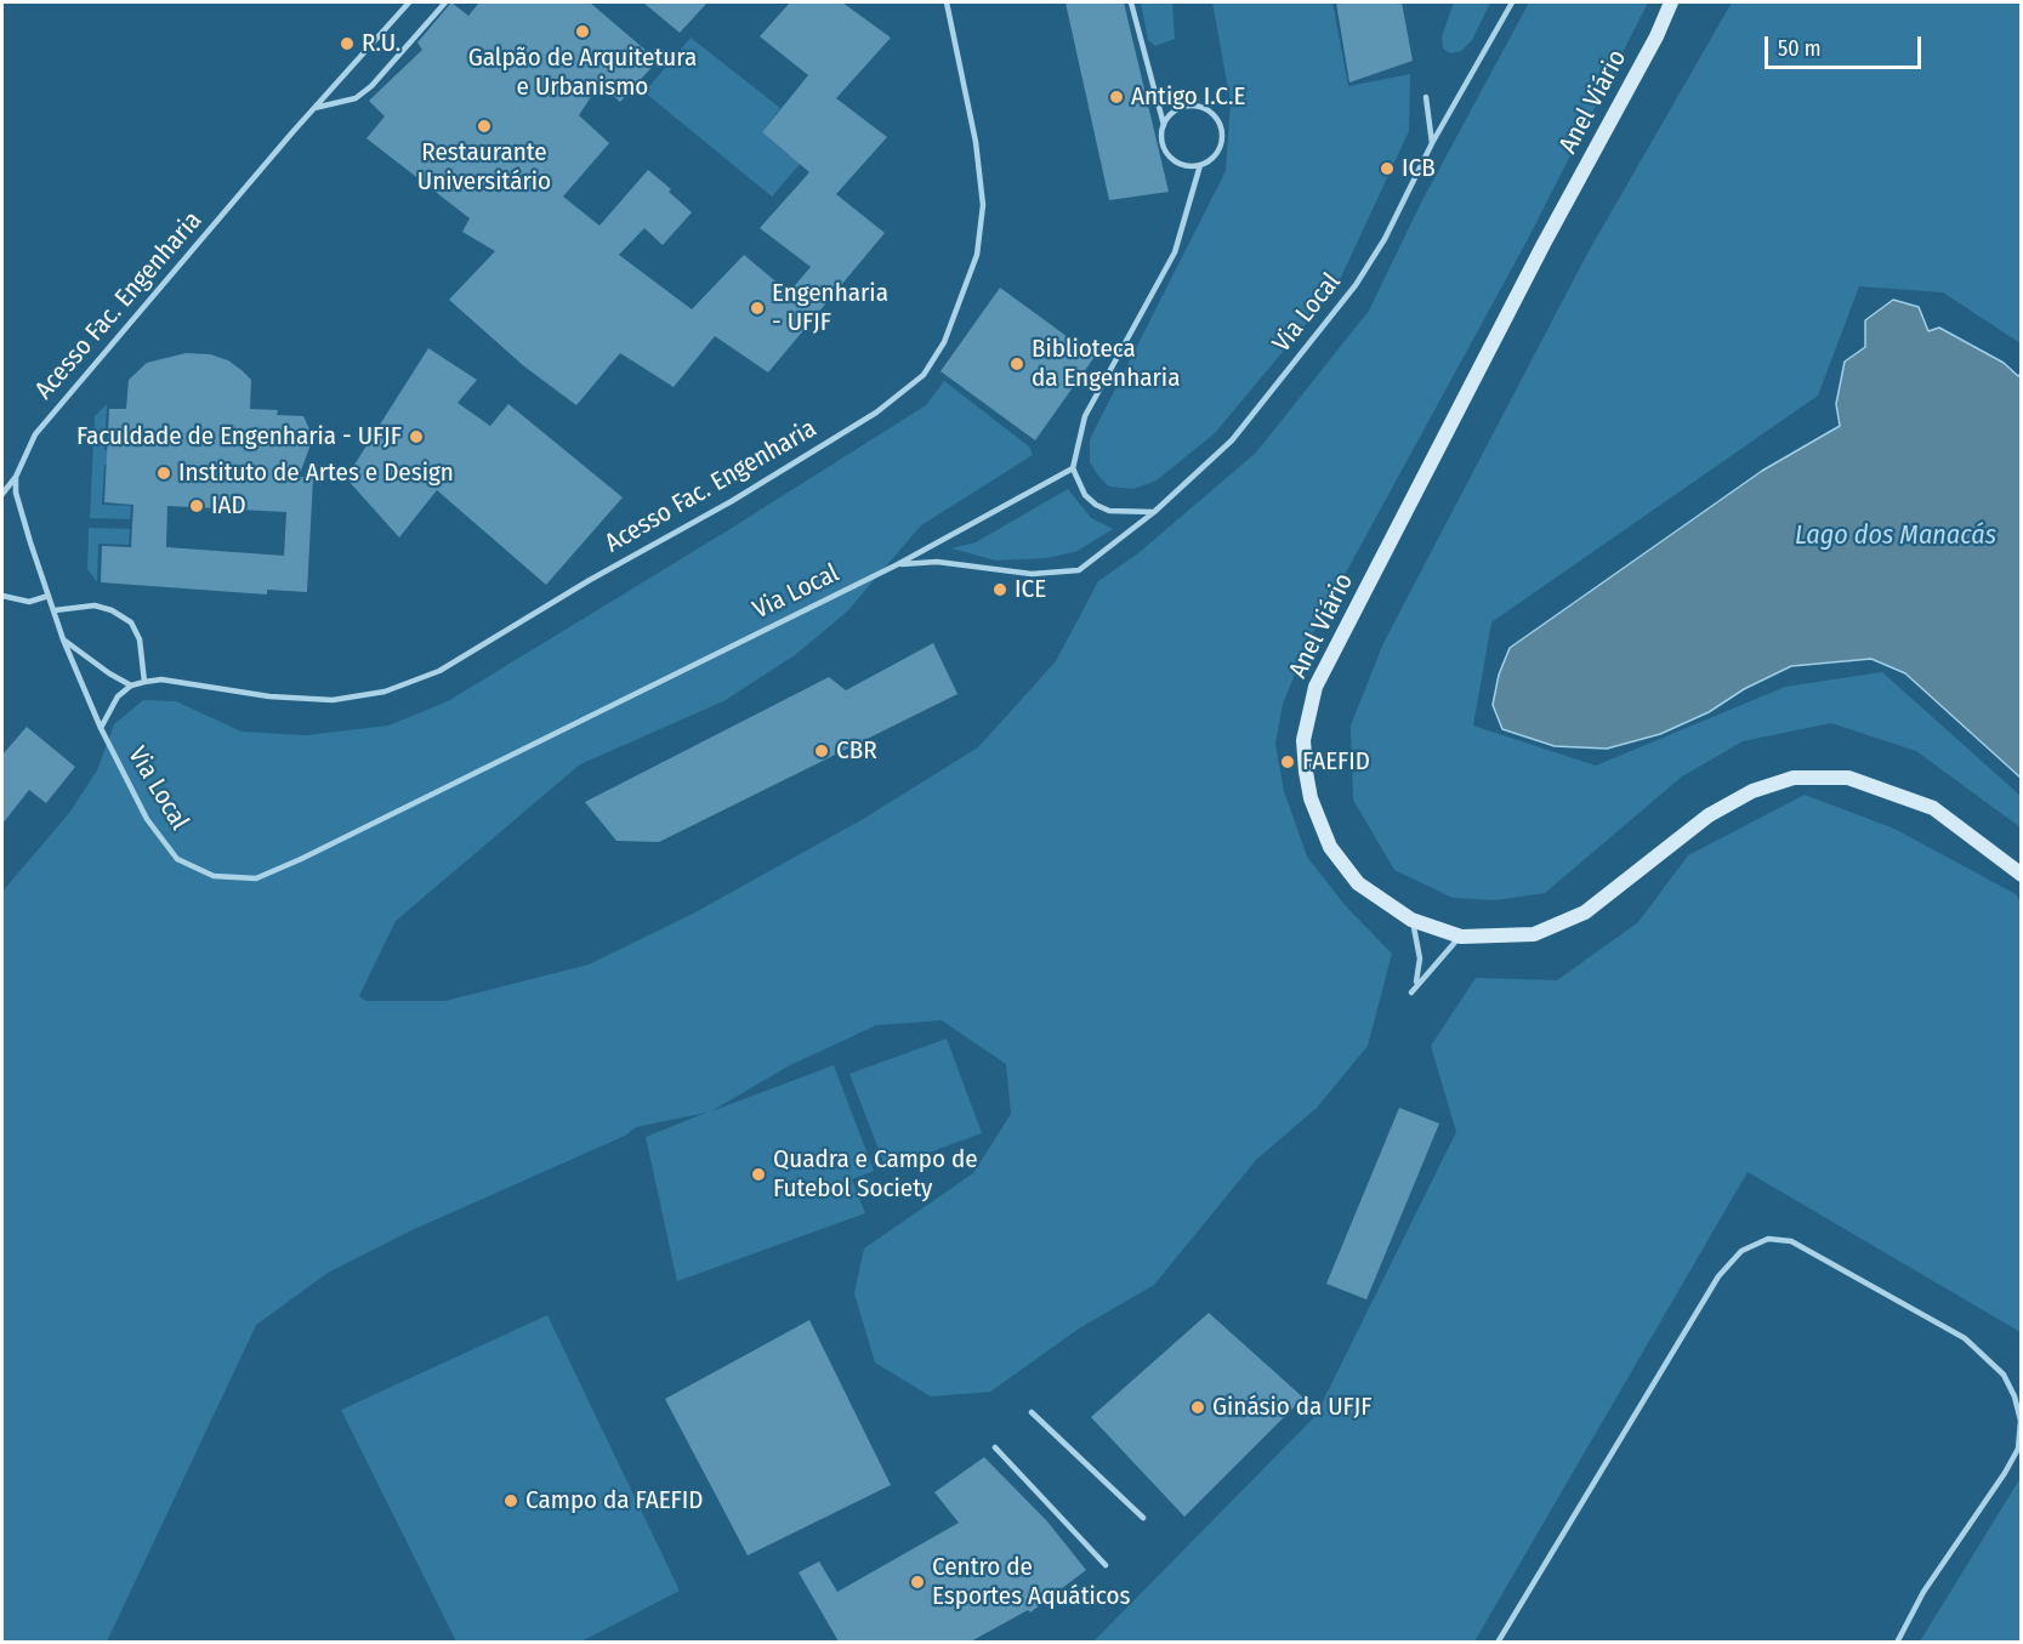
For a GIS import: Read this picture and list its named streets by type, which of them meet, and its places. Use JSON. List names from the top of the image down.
{
  "streets": {
    "main road": ["Anel Viário"],
    "lane": ["Acesso Fac. Engenharia", "Via Local"]
  },
  "water": ["Lago dos Manacás"],
  "places": [
    "Galpão de Arquitetura e Urbanismo",
    "R.U.",
    "Antigo I.C.E",
    "Restaurante Universitário",
    "ICB",
    "Engenharia - UFJF",
    "Biblioteca da Engenharia",
    "Faculdade de Engenharia - UFJF",
    "Instituto de Artes e Design",
    "IAD",
    "ICE",
    "CBR",
    "FAEFID",
    "Quadra e Campo de Futebol Society",
    "Ginásio da UFJF",
    "Campo da FAEFID",
    "Centro de Esportes Aquáticos"
  ],
  "scale_bar": "50 m"
}
